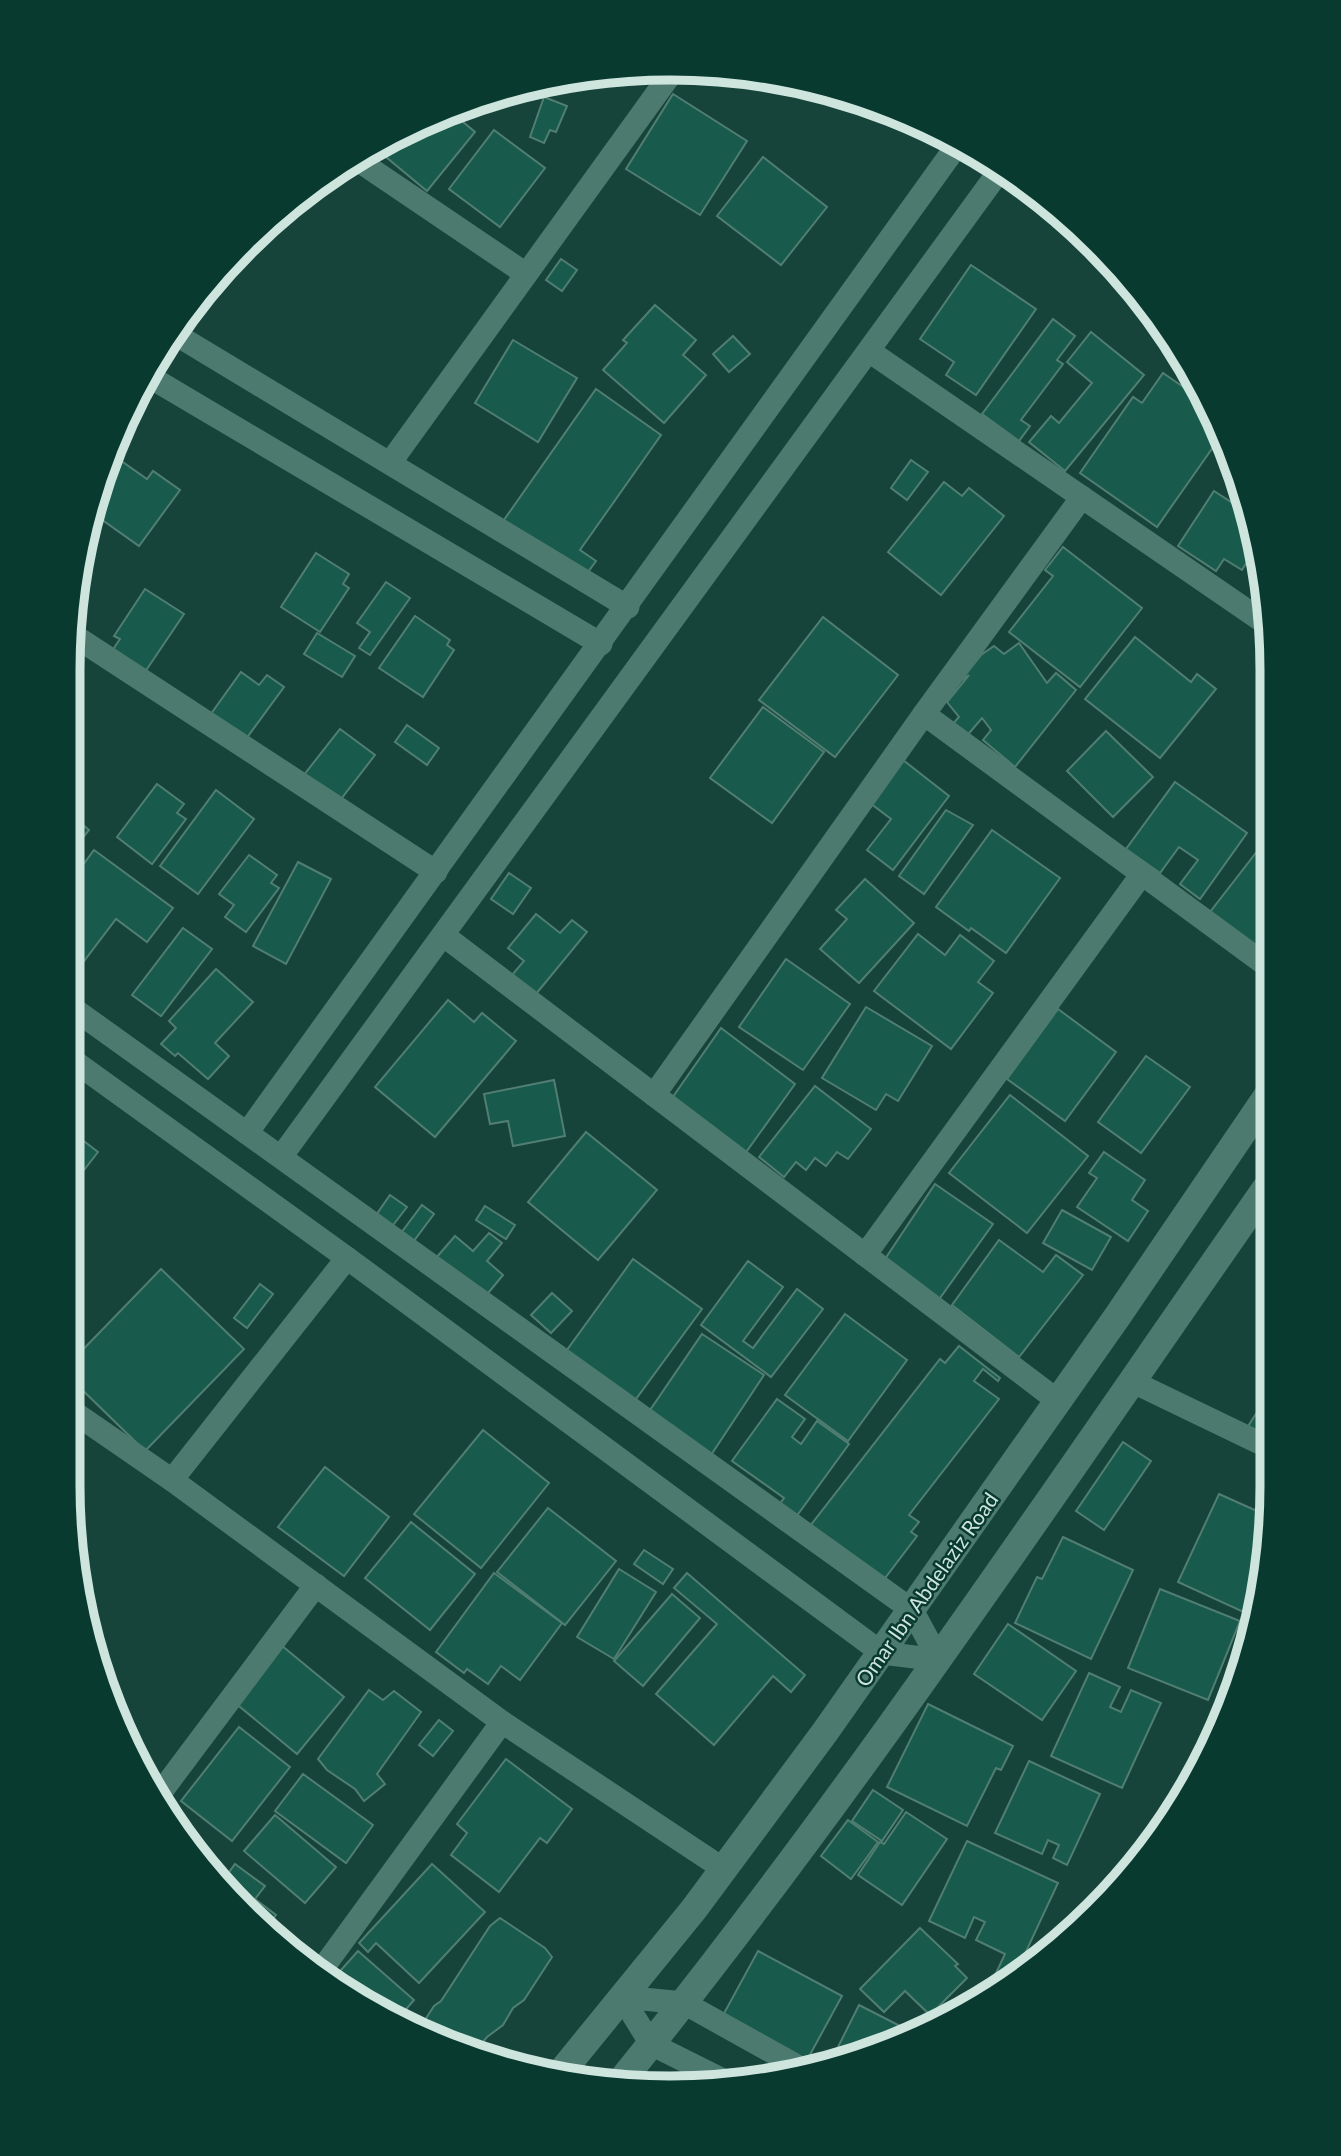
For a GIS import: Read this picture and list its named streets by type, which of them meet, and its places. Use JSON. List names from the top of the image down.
{
  "streets": {
    "street": ["Omar Ibn Abdelaziz Road"]
  }
}
